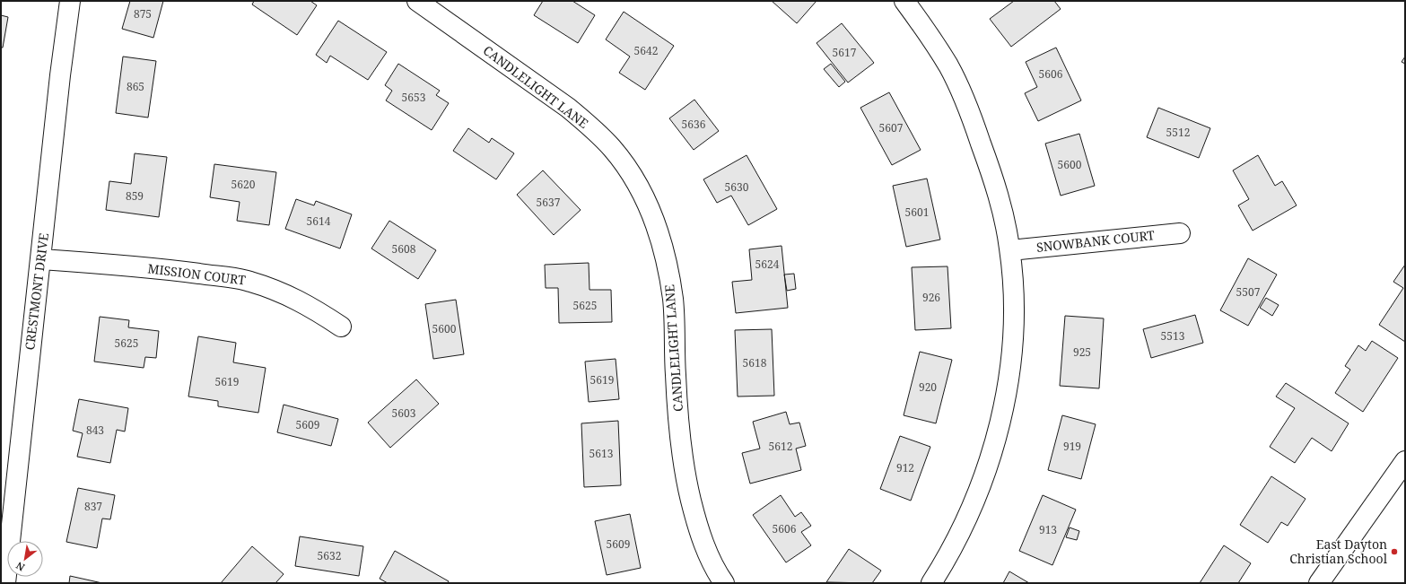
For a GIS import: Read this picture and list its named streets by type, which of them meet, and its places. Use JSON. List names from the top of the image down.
{
  "streets": {
    "street": [
      "CANDLELIGHT LANE",
      "SNOWBANK COURT",
      "MISSION COURT",
      "CRESTMONT DRIVE"
    ]
  },
  "crossings": [
    ["MISSION COURT", "CRESTMONT DRIVE"]
  ],
  "places": ["East Dayton Christian School"],
  "house_numbers": [
    "875",
    "5642",
    "5617",
    "5606",
    "865",
    "5653",
    "5636",
    "5607",
    "5512",
    "5600",
    "5620",
    "5630",
    "859",
    "5637",
    "5601",
    "5614",
    "5608",
    "5624",
    "5507",
    "926",
    "5625",
    "5600",
    "5513",
    "5625",
    "925",
    "5618",
    "5619",
    "5619",
    "920",
    "5603",
    "5609",
    "843",
    "5612",
    "919",
    "5613",
    "912",
    "837",
    "5606",
    "913",
    "5609",
    "5632"
  ],
  "north": "bottom left"
}
